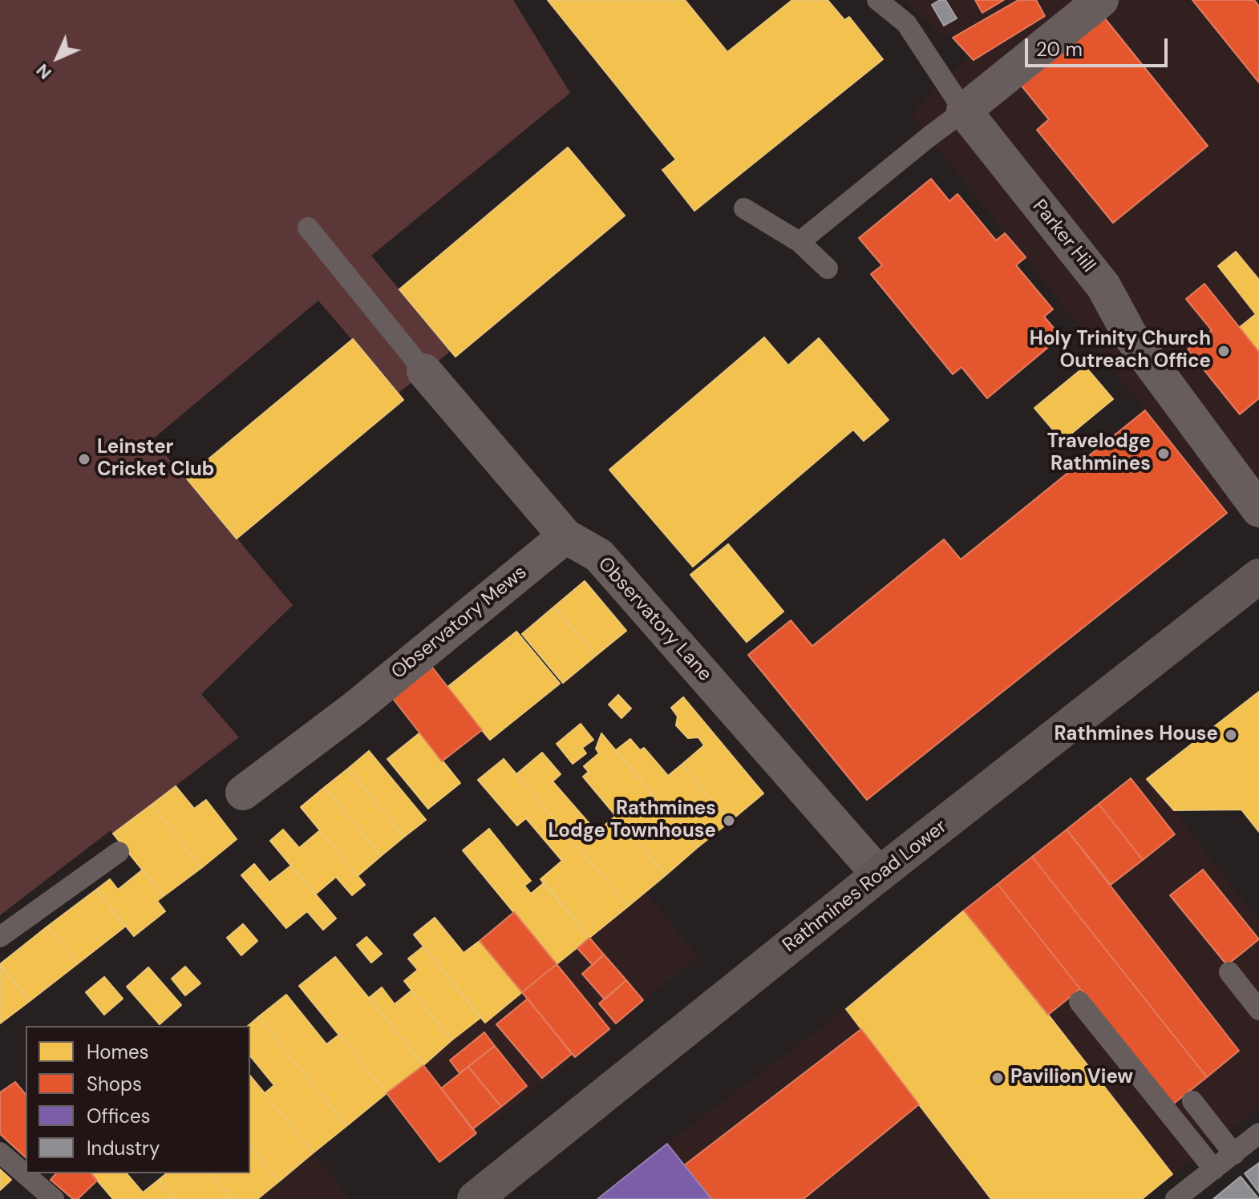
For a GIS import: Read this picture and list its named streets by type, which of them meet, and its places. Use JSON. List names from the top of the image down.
{
  "streets": {
    "main road": ["Rathmines Road Lower"],
    "street": ["Parker Hill", "Observatory Lane", "Observatory Mews"]
  },
  "crossings": [
    ["Observatory Lane", "Observatory Mews"],
    ["Observatory Lane", "Rathmines Road Lower"]
  ],
  "places": [
    "Holy Trinity Church Outreach Office",
    "Travelodge Rathmines",
    "Leinster Cricket Club",
    "Rathmines House",
    "Rathmines Lodge Townhouse",
    "Pavilion View"
  ],
  "legend": [
    "Homes",
    "Shops",
    "Offices",
    "Industry"
  ],
  "scale_bar": "20 m",
  "north": "bottom left"
}
